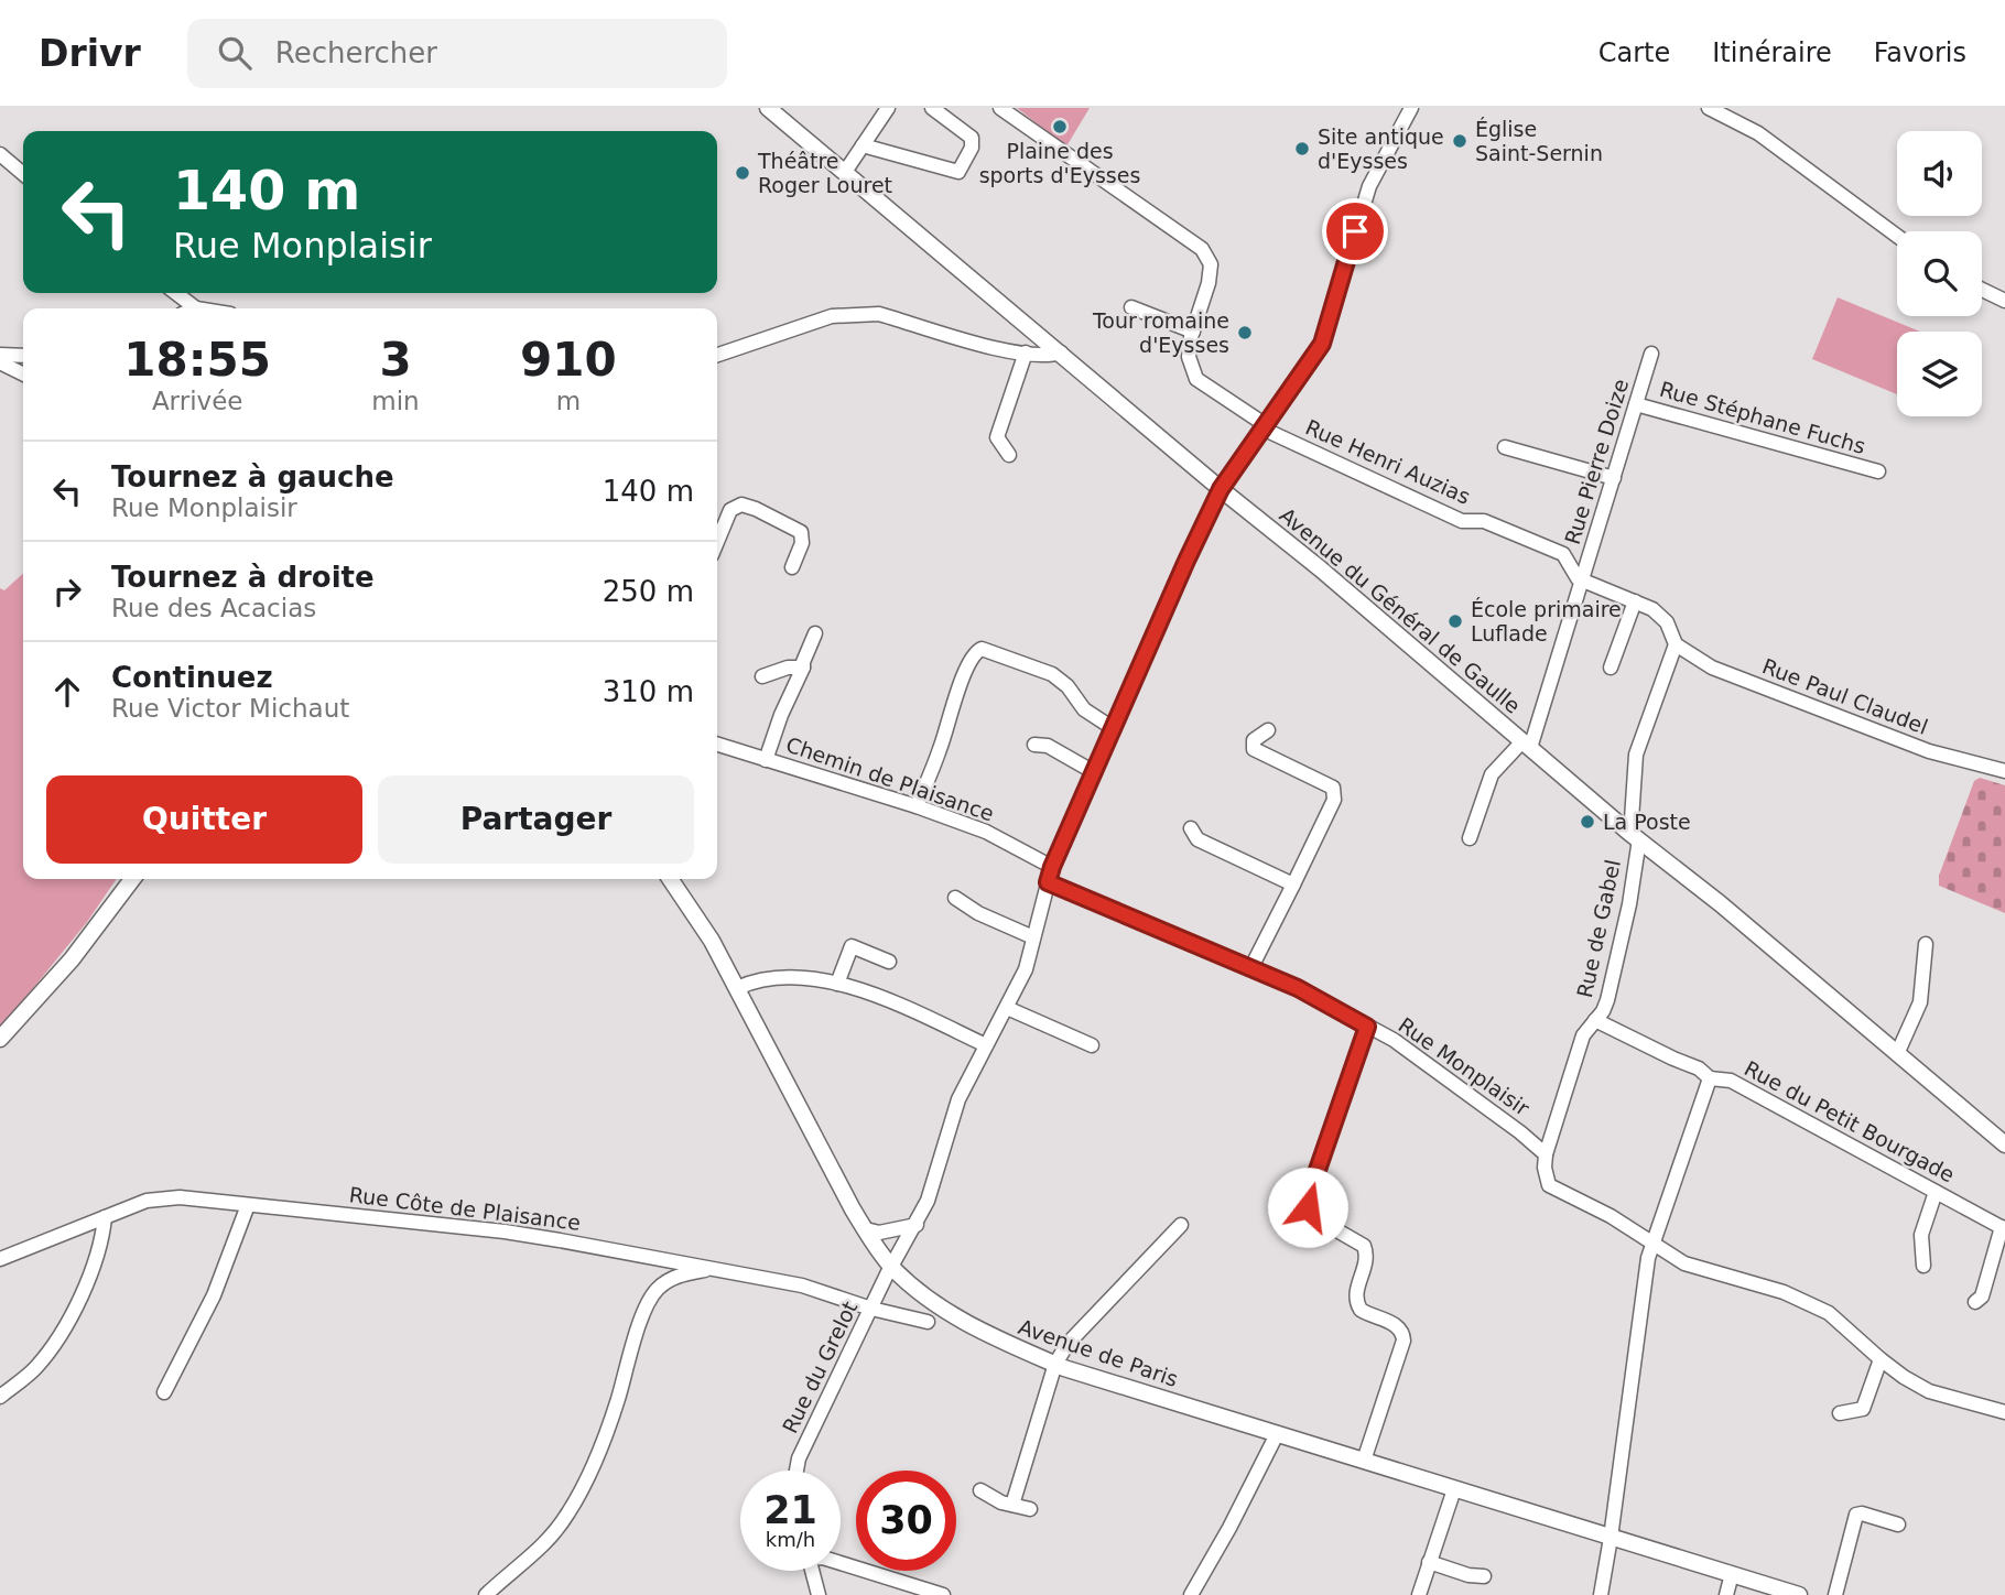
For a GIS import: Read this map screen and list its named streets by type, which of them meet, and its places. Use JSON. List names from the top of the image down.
{
  "streets": {
    "main road": ["Avenue du Général de Gaulle", "Avenue de Paris"],
    "street": [
      "Rue Stéphane Fuchs",
      "Rue Henri Auzias",
      "Rue Pierre Doize",
      "Rue Paul Claudel",
      "Chemin de Plaisance",
      "Rue de Gabel",
      "Rue Monplaisir",
      "Rue du Petit Bourgade",
      "Rue Côte de Plaisance",
      "Rue du Grelot"
    ]
  },
  "crossings": [
    ["Rue Stéphane Fuchs", "Rue Pierre Doize"],
    ["Rue Henri Auzias", "Rue Pierre Doize"],
    ["Rue Henri Auzias", "Rue Paul Claudel"],
    ["Rue Henri Auzias", "Rue du Grelot"],
    ["Rue Pierre Doize", "Avenue du Général de Gaulle"],
    ["Avenue du Général de Gaulle", "Rue de Gabel"],
    ["Avenue du Général de Gaulle", "Rue du Grelot"],
    ["Chemin de Plaisance", "Rue du Grelot"],
    ["Rue de Gabel", "Rue Monplaisir"],
    ["Rue de Gabel", "Rue du Petit Bourgade"],
    ["Rue Monplaisir", "Rue du Grelot"],
    ["Rue Côte de Plaisance", "Rue du Grelot"],
    ["Avenue de Paris", "Rue du Grelot"]
  ],
  "places": [
    "Plaine des sports d'Eysses",
    "Église Saint-Sernin",
    "Site antique d'Eysses",
    "Théâtre Roger Louret",
    "Tour romaine d'Eysses",
    "École primaire Luflade",
    "La Poste"
  ],
  "page": {
    "header": "Drivr",
    "search": "Rechercher",
    "nav": ["Carte", "Itinéraire", "Favoris"],
    "turn": ["140 m", "Rue Monplaisir"],
    "eta": [
      "18:55",
      "Arrivée",
      "3",
      "min",
      "910",
      "m"
    ],
    "list": [
      {
        "name": "Tournez à gauche",
        "note": "Rue Monplaisir",
        "value": "140 m"
      },
      {
        "name": "Tournez à droite",
        "note": "Rue des Acacias",
        "value": "250 m"
      },
      {
        "name": "Continuez",
        "note": "Rue Victor Michaut",
        "value": "310 m"
      }
    ],
    "buttons": ["Quitter", "Partager"],
    "speed": "21 km/h",
    "limit": "30"
  }
}
